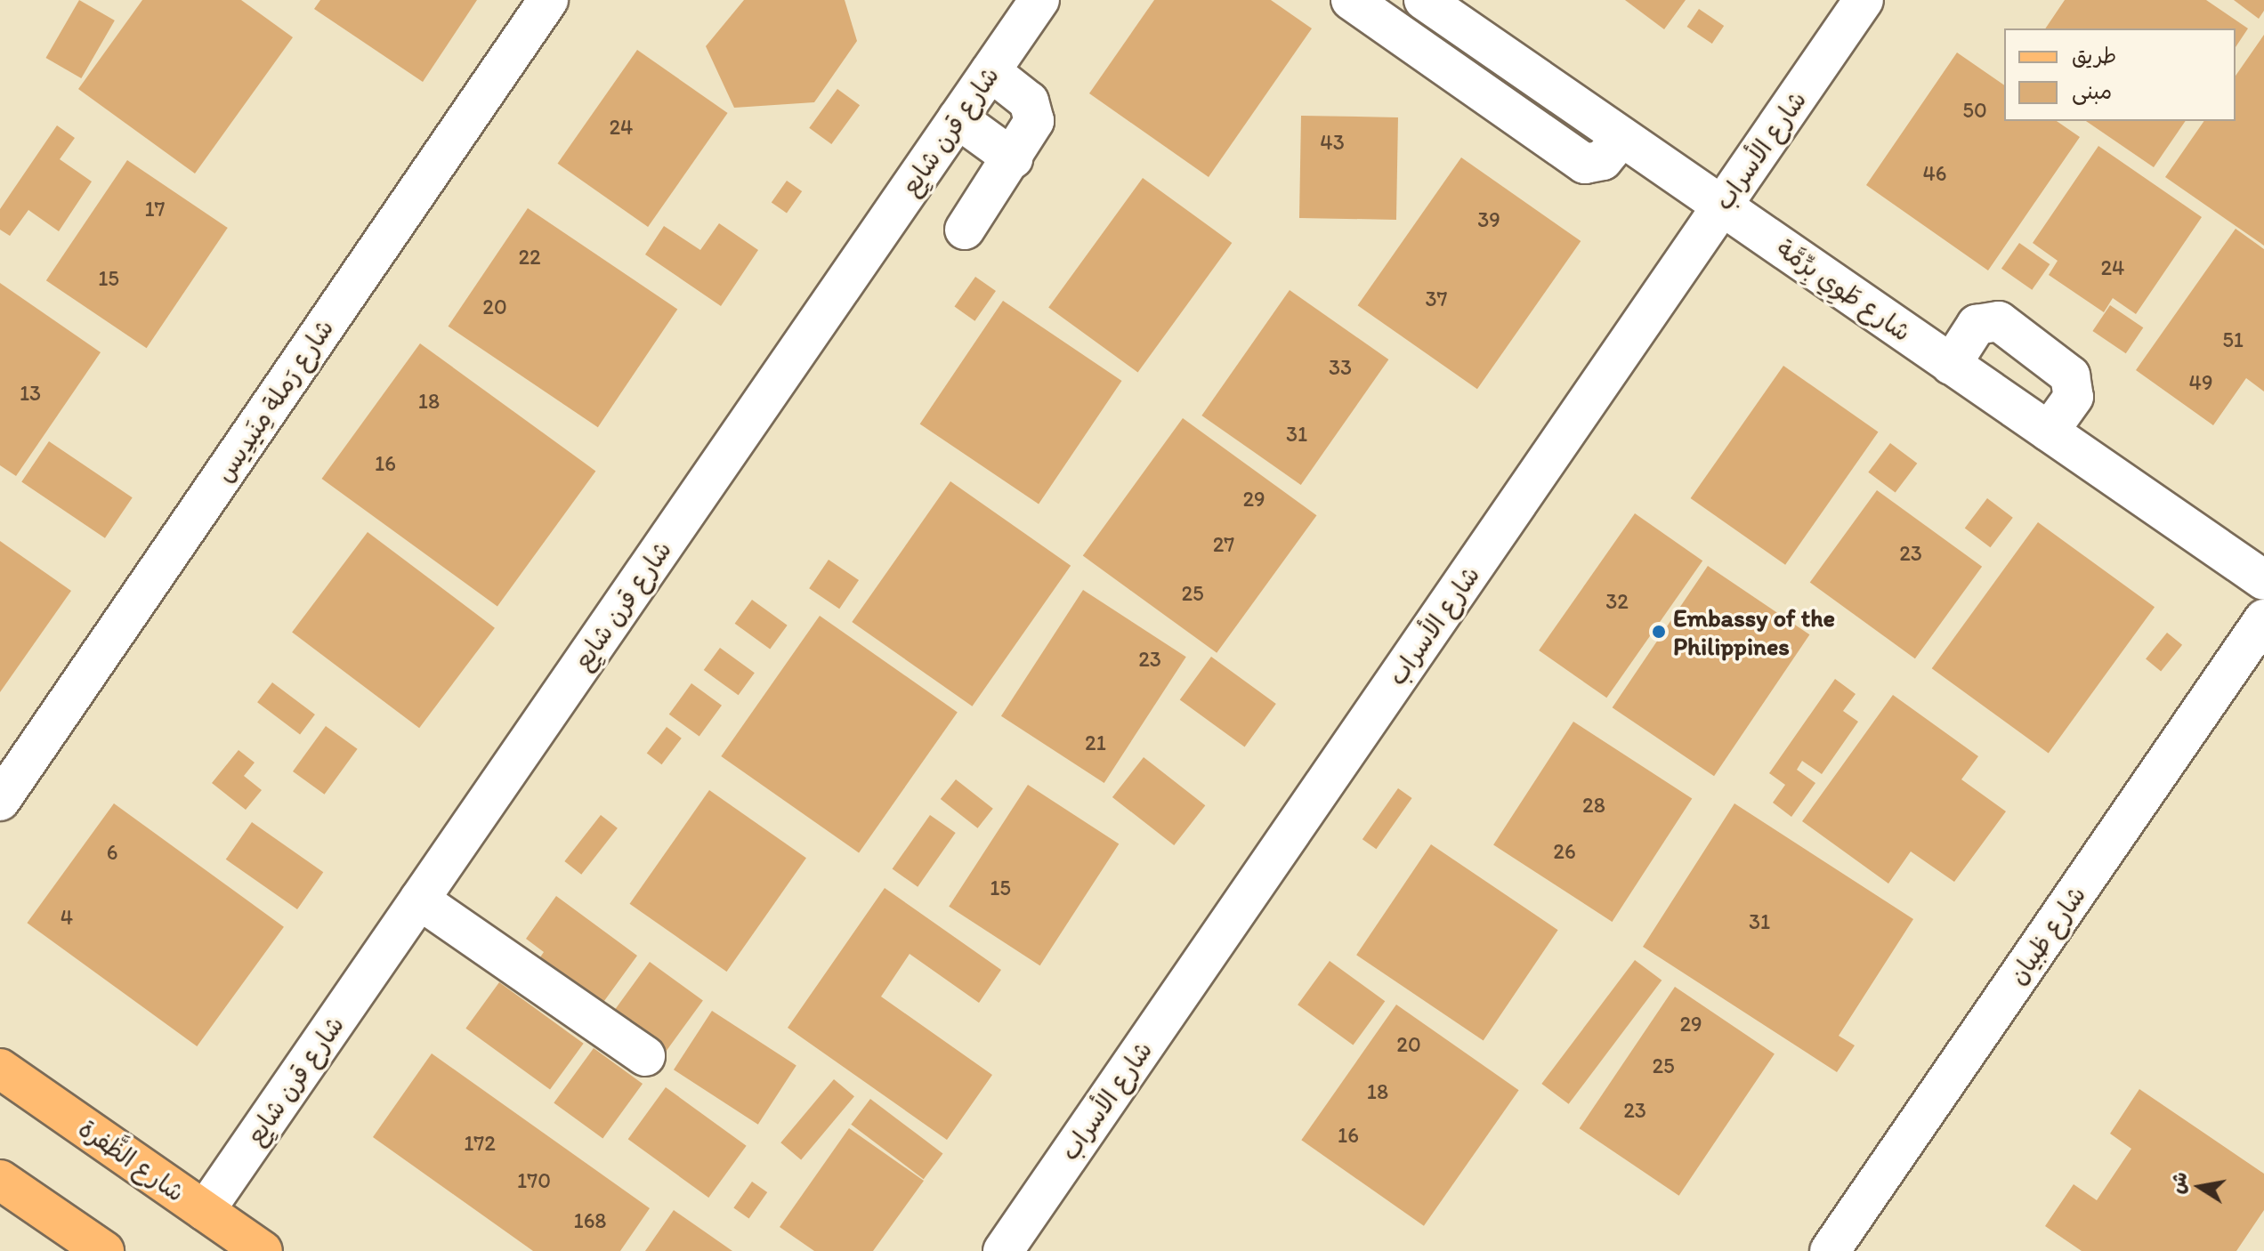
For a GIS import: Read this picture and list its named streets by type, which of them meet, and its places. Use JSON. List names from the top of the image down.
{
  "streets": {
    "main road": ["شارع الظَّفرة"],
    "street": [
      "شارع قرن شايِع",
      "شارع الأسراب",
      "شارع طَوِي بِرِّمَّة",
      "شارع رَملة مِنَيدِيس",
      "شارع ظبيان"
    ]
  },
  "crossings": [
    ["شارع قرن شايِع", "شارع الظَّفرة"],
    ["شارع الأسراب", "شارع طَوِي بِرِّمَّة"]
  ],
  "places": ["Embassy of the Philippines"],
  "house_numbers": [
    "50",
    "24",
    "43",
    "46",
    "17",
    "39",
    "22",
    "24",
    "15",
    "37",
    "20",
    "51",
    "33",
    "49",
    "13",
    "18",
    "31",
    "16",
    "29",
    "27",
    "23",
    "25",
    "32",
    "23",
    "21",
    "28",
    "26",
    "6",
    "15",
    "4",
    "31",
    "29",
    "20",
    "25",
    "18",
    "23",
    "16",
    "172",
    "170",
    "168"
  ],
  "legend": ["طريق", "مبنى"],
  "north": "left"
}
